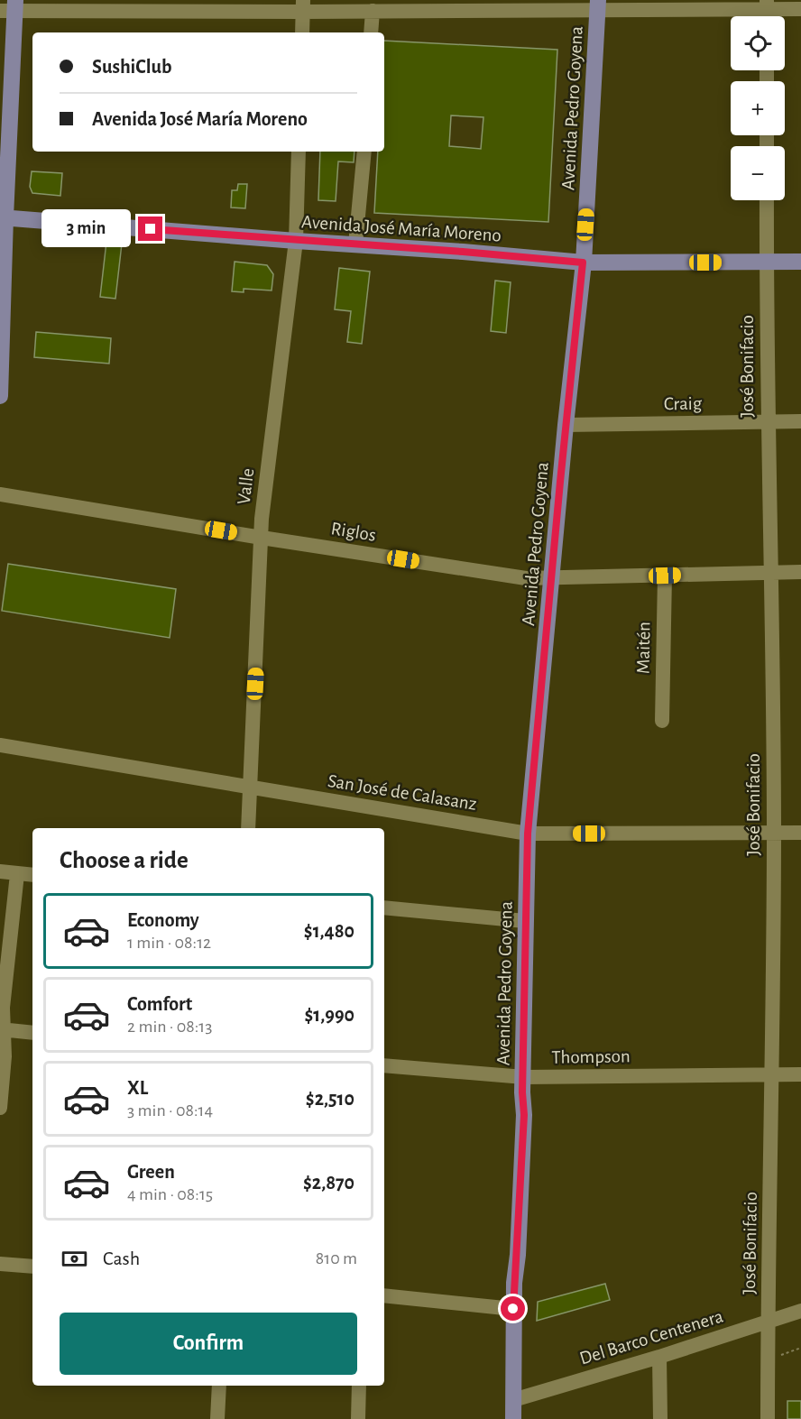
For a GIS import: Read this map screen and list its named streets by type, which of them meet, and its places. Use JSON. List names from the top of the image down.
{
  "streets": {
    "main road": ["Avenida Pedro Goyena", "Avenida José María Moreno"],
    "street": [
      "José Bonifacio",
      "Craig",
      "Valle",
      "Riglos",
      "Maitén",
      "San José de Calasanz",
      "Thompson",
      "Del Barco Centenera"
    ]
  },
  "crossings": [
    ["Avenida Pedro Goyena", "Avenida José María Moreno"],
    ["Avenida Pedro Goyena", "Craig"],
    ["Avenida Pedro Goyena", "Riglos"],
    ["Avenida Pedro Goyena", "San José de Calasanz"],
    ["Avenida Pedro Goyena", "Thompson"],
    ["Avenida Pedro Goyena", "Del Barco Centenera"],
    ["Avenida José María Moreno", "José Bonifacio"],
    ["Avenida José María Moreno", "Valle"],
    ["José Bonifacio", "Craig"],
    ["José Bonifacio", "Riglos"],
    ["José Bonifacio", "San José de Calasanz"],
    ["José Bonifacio", "Thompson"],
    ["José Bonifacio", "Del Barco Centenera"],
    ["Valle", "Riglos"],
    ["Valle", "San José de Calasanz"],
    ["Riglos", "Maitén"]
  ],
  "page": {
    "map_buttons": ["+", "−"],
    "banner": ["SushiClub", "Avenida José María Moreno"],
    "bubble": "3 min",
    "heading": "Choose a ride",
    "list": [
      {
        "name": "Economy",
        "note": "1 min · 08:12",
        "value": "$1,480"
      },
      {
        "name": "Comfort",
        "note": "2 min · 08:13",
        "value": "$1,990"
      },
      {
        "name": "XL",
        "note": "3 min · 08:14",
        "value": "$2,510"
      },
      {
        "name": "Green",
        "note": "4 min · 08:15",
        "value": "$2,870"
      }
    ],
    "pay": ["Cash", "810 m"],
    "buttons": "Confirm"
  }
}
